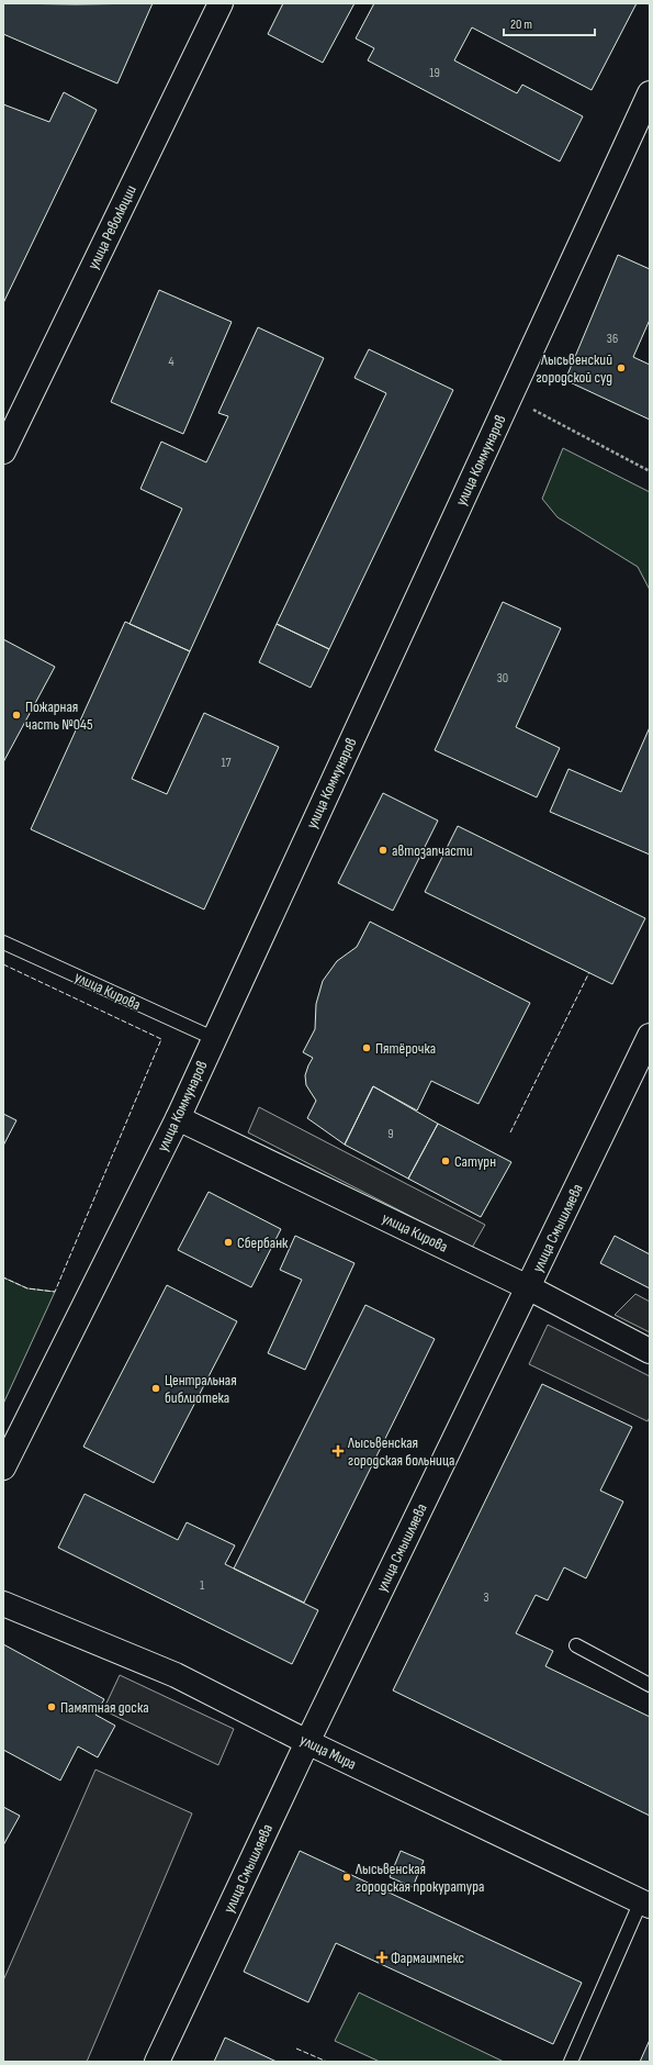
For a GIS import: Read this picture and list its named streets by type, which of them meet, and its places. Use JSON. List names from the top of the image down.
{
  "streets": {
    "street": [
      "улица Революции",
      "улица Коммунаров",
      "улица Кирова",
      "улица Смышляева",
      "улица Мира"
    ]
  },
  "crossings": [
    ["улица Коммунаров", "улица Кирова"],
    ["улица Кирова", "улица Смышляева"],
    ["улица Смышляева", "улица Мира"]
  ],
  "places": {
    "other": [
      "Лысьвенский городской суд",
      "Пожарная часть №045",
      "автозапчасти",
      "Пятёрочка",
      "Сатурн",
      "Сбербанк",
      "Центральная библиотека",
      "Памятная доска",
      "Лысьвенская городская прокуратура"
    ],
    "health": ["Лысьвенская городская больница", "Фармаимпекс"]
  },
  "house_numbers": [
    "19",
    "36",
    "4",
    "30",
    "17",
    "9",
    "1",
    "3"
  ],
  "scale_bar": "20 m"
}
